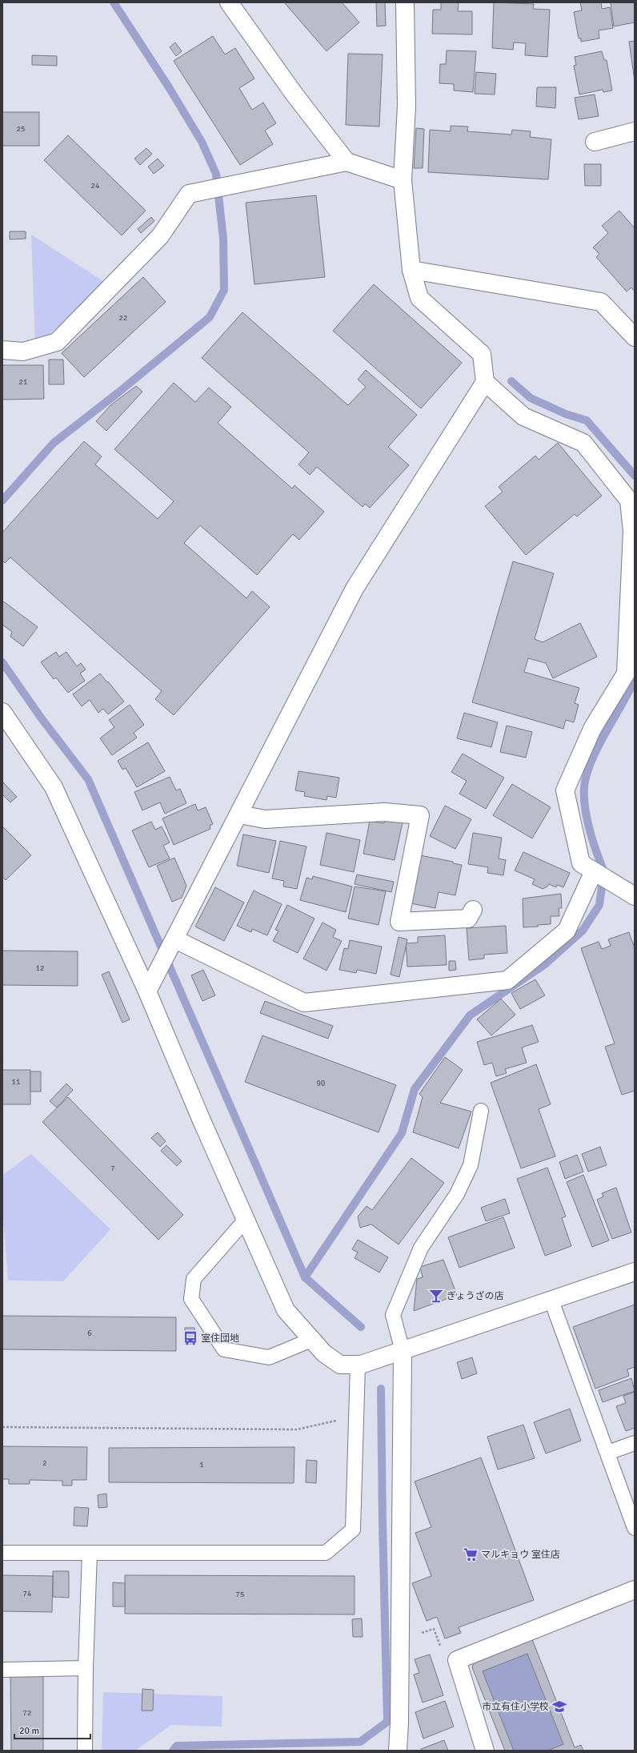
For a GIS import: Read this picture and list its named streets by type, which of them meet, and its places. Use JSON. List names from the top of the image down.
{
  "places": {
    "bar": ["ぎょうざの店"],
    "bus stop": ["室住団地"],
    "supermarket": ["マルキョウ 室住店"],
    "school or university": ["市立有住小学校"]
  },
  "house_numbers": [
    "25",
    "24",
    "22",
    "21",
    "12",
    "11",
    "90",
    "7",
    "6",
    "2",
    "1",
    "74",
    "75",
    "72"
  ],
  "scale_bar": "20 m"
}
